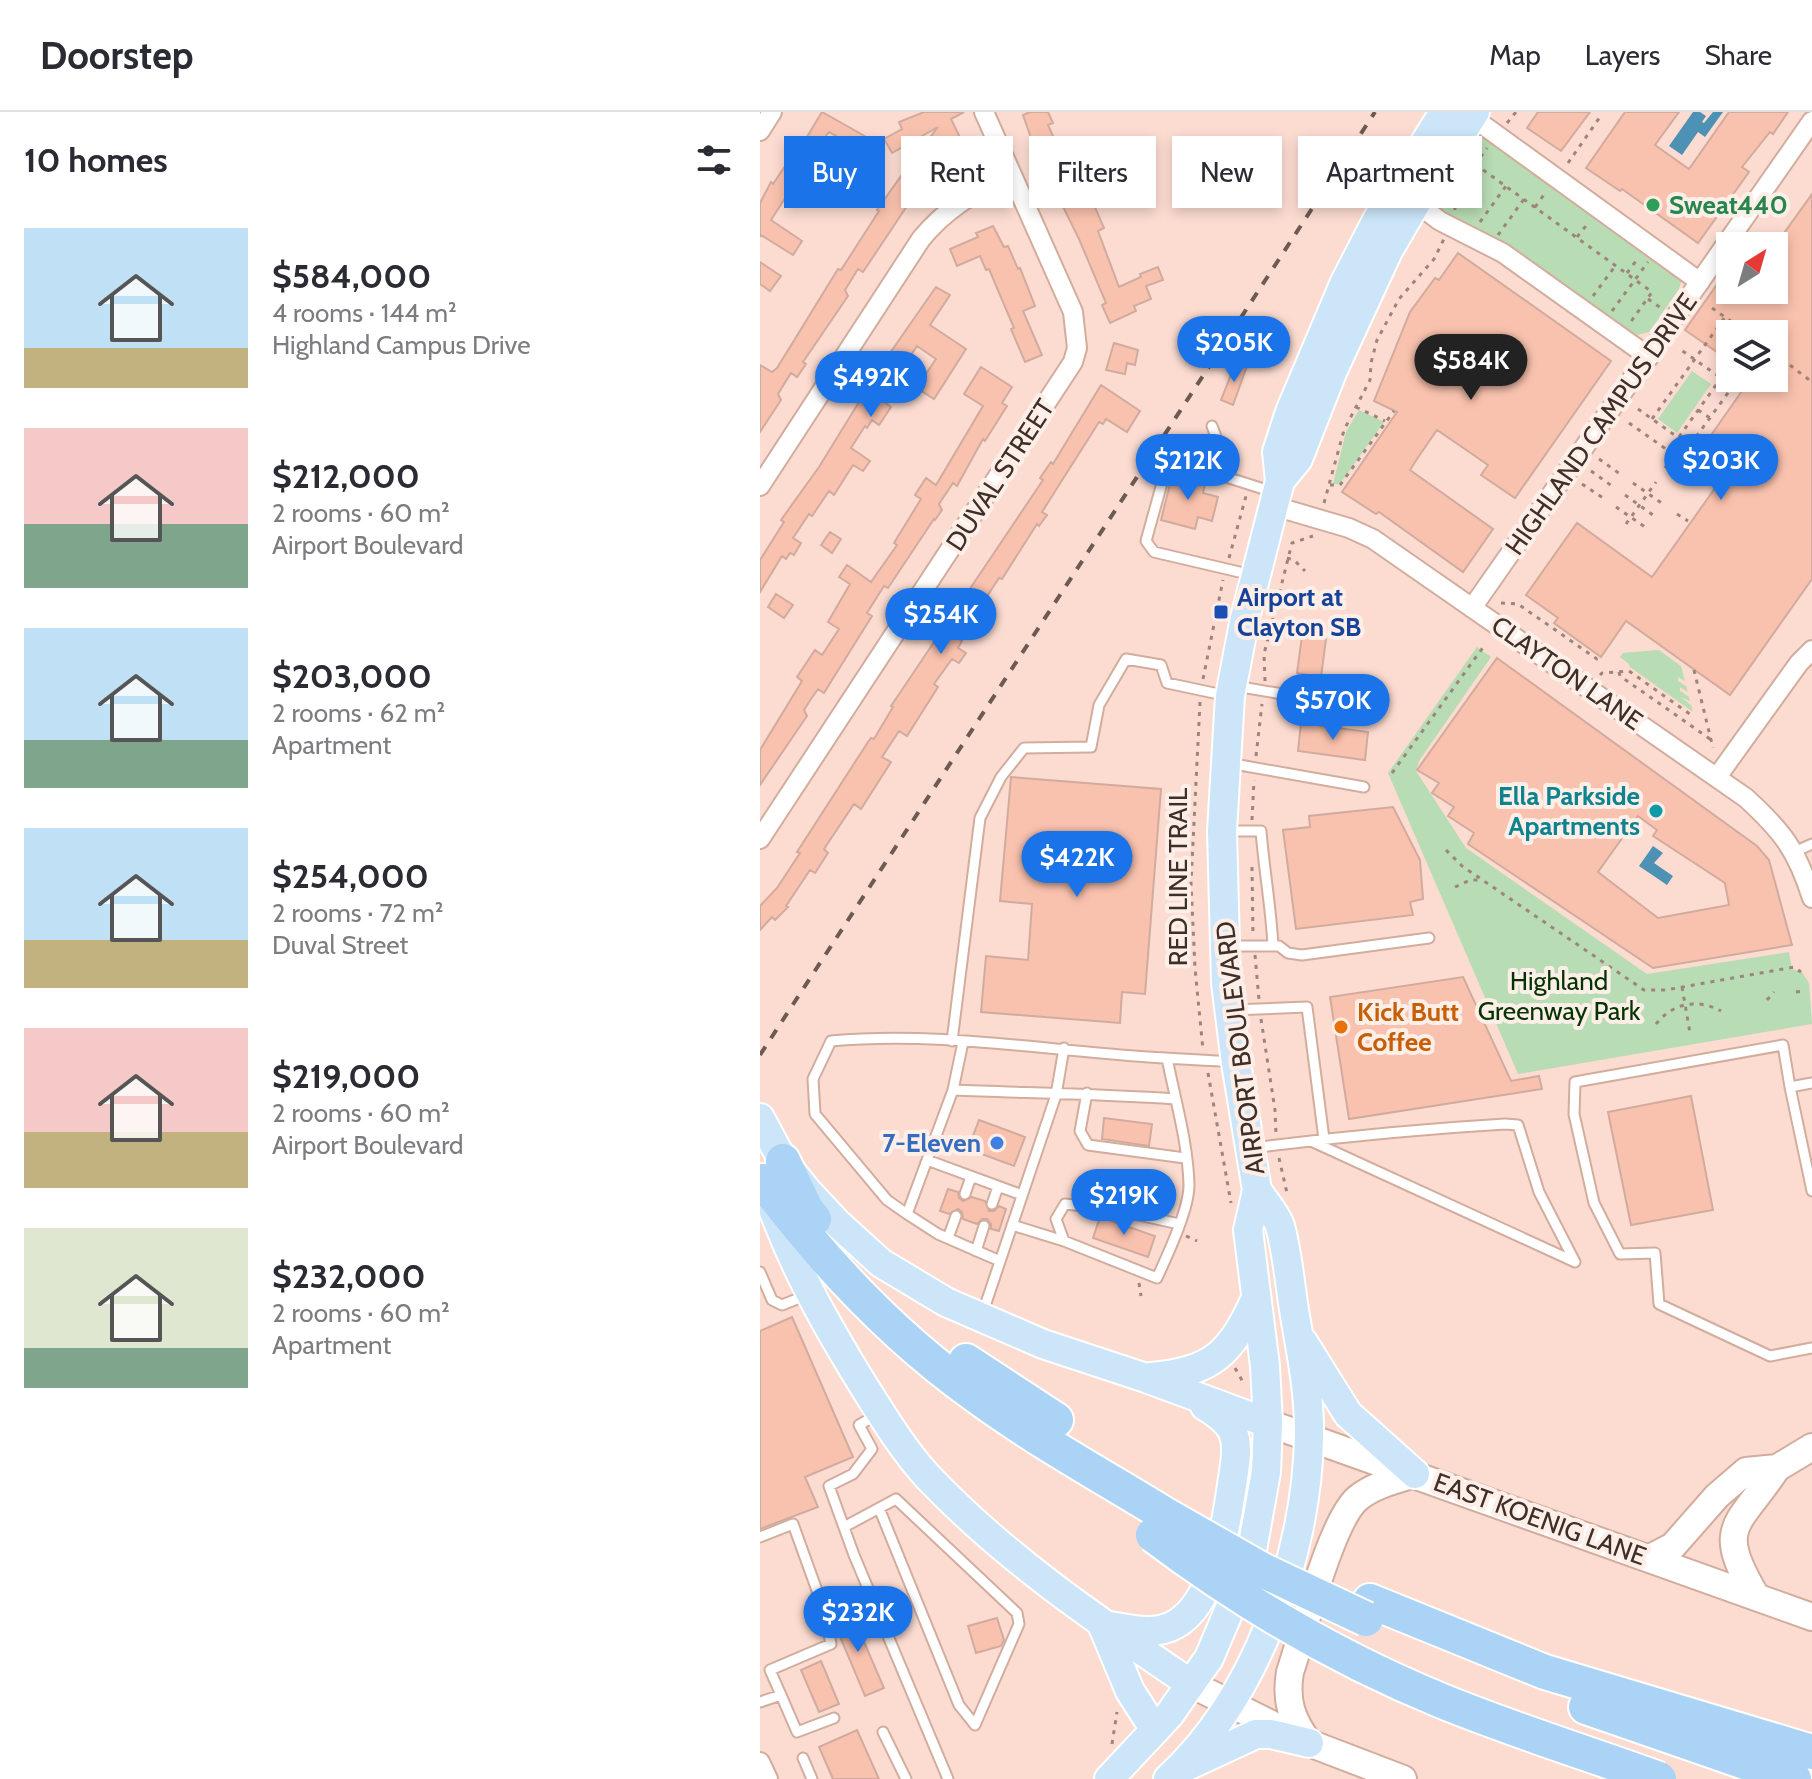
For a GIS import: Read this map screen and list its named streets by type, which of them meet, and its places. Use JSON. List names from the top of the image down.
{
  "streets": {
    "main road": ["AIRPORT BOULEVARD", "EAST KOENIG LANE"],
    "street": ["HIGHLAND CAMPUS DRIVE", "DUVAL STREET", "CLAYTON LANE"],
    "path": ["RED LINE TRAIL"]
  },
  "crossings": [
    ["HIGHLAND CAMPUS DRIVE", "CLAYTON LANE"],
    ["CLAYTON LANE", "AIRPORT BOULEVARD"],
    ["AIRPORT BOULEVARD", "EAST KOENIG LANE"]
  ],
  "parks": ["Highland Greenway Park"],
  "places": {
    "other": [
      "Sweat440",
      "Ella Parkside Apartments",
      "Kick Butt Coffee",
      "7-Eleven"
    ],
    "transit": ["Airport at Clayton SB"]
  },
  "north": "top right",
  "page": {
    "header": "Doorstep",
    "nav": ["Map", "Layers", "Share"],
    "heading": "10 homes",
    "chip": [
      "Buy",
      "Rent",
      "Filters",
      "New",
      "Apartment"
    ],
    "list": [
      {
        "name": "$584,000",
        "note": "4 rooms · 144 m² · Highland Campus Drive"
      },
      {
        "name": "$212,000",
        "note": "2 rooms · 60 m² · Airport Boulevard"
      },
      {
        "name": "$203,000",
        "note": "2 rooms · 62 m² · Apartment"
      },
      {
        "name": "$254,000",
        "note": "2 rooms · 72 m² · Duval Street"
      },
      {
        "name": "$219,000",
        "note": "2 rooms · 60 m² · Airport Boulevard"
      },
      {
        "name": "$232,000",
        "note": "2 rooms · 60 m² · Apartment"
      }
    ],
    "price": [
      "$205K",
      "$584K",
      "$492K",
      "$212K",
      "$203K",
      "$254K",
      "$570K",
      "$422K",
      "$219K",
      "$232K"
    ]
  }
}
